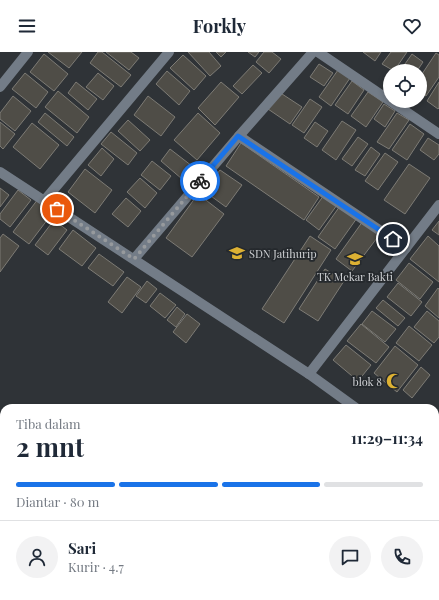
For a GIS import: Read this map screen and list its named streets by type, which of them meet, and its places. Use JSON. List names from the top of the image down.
{
  "places": {
    "school or university": ["SDN Jatihurip", "TK Mekar Bakti"],
    "mosque": ["blok 8"]
  },
  "page": {
    "header": "Forkly",
    "heading": ["2 mnt", "Tiba dalam", "11:29–11:34"],
    "panel": ["Sari", "Kurir · 4.7"],
    "bar": "Diantar · 80 m"
  }
}
